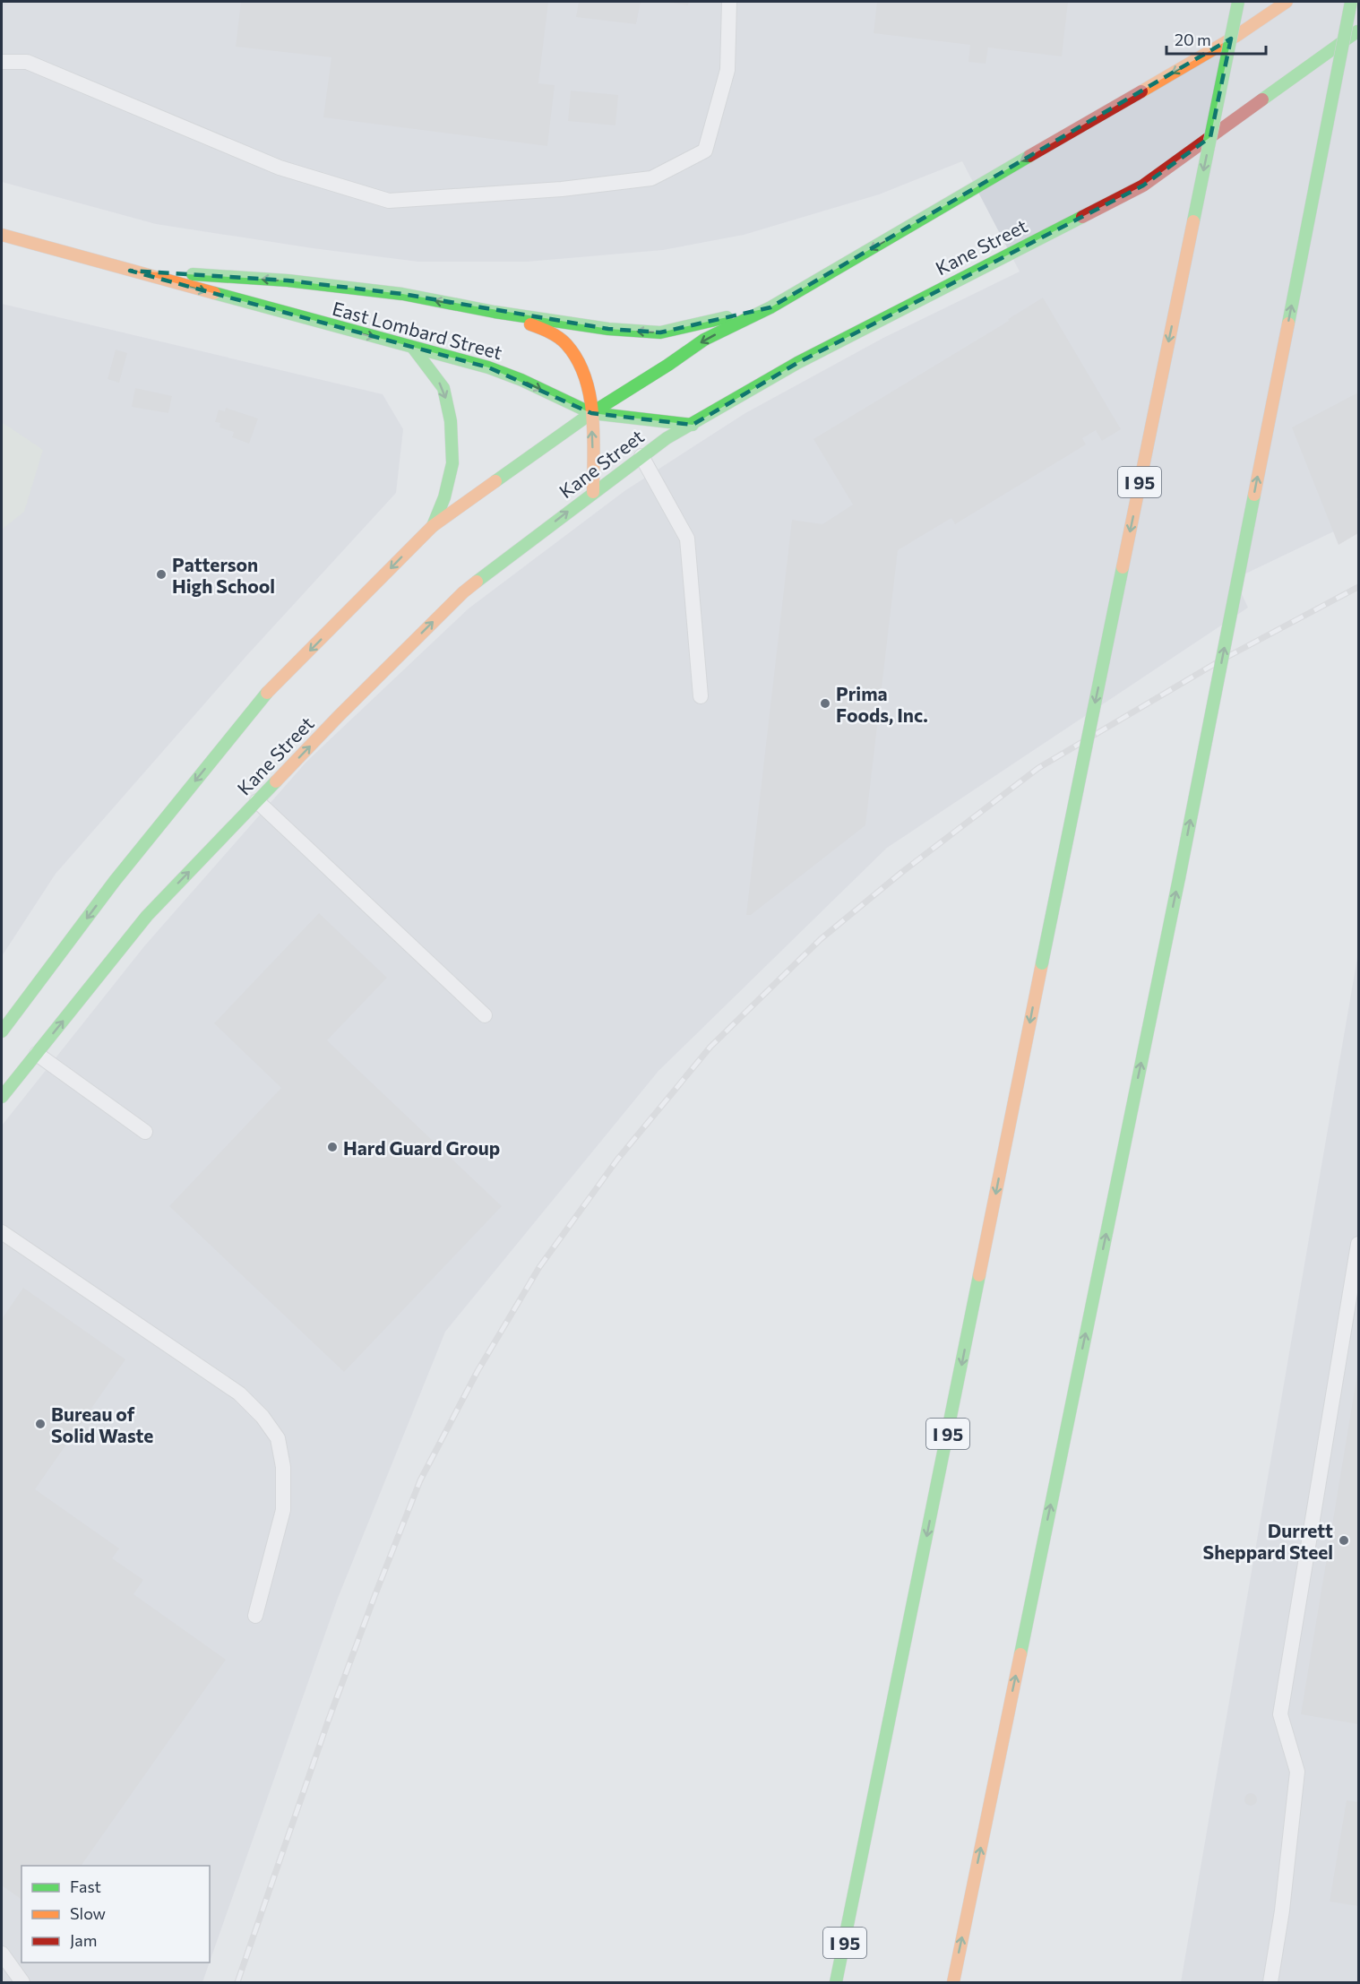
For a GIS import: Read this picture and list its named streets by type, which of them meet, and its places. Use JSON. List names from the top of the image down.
{
  "streets": {
    "main road": ["Kane Street", "East Lombard Street", "I 95"]
  },
  "crossings": [
    ["Kane Street", "East Lombard Street"]
  ],
  "places": [
    "Patterson High School",
    "Prima Foods, Inc.",
    "Hard Guard Group",
    "Bureau of Solid Waste",
    "Durrett Sheppard Steel"
  ],
  "legend": ["Fast", "Slow", "Jam"],
  "scale_bar": "20 m"
}
